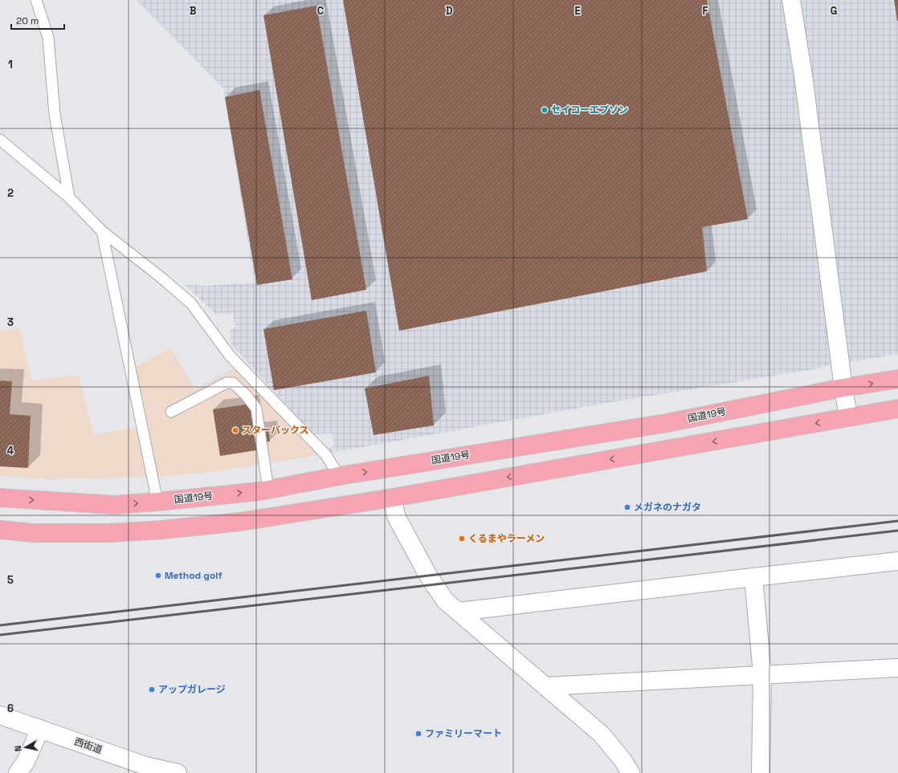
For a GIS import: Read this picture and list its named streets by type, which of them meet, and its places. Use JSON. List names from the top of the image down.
{
  "streets": {
    "highway": ["国道19号"],
    "street": ["西街道"]
  },
  "places": [
    "セイコーエプソン",
    "スターバックス",
    "メガネのナガタ",
    "くるまやラーメン",
    "Method golf",
    "アップガレージ",
    "ファミリーマート"
  ],
  "scale_bar": "20 m",
  "north": "left",
  "grid": {
    "columns": [
      "B",
      "C",
      "D",
      "E",
      "F",
      "G"
    ],
    "rows": [
      "1",
      "2",
      "3",
      "4",
      "5",
      "6"
    ]
  }
}
